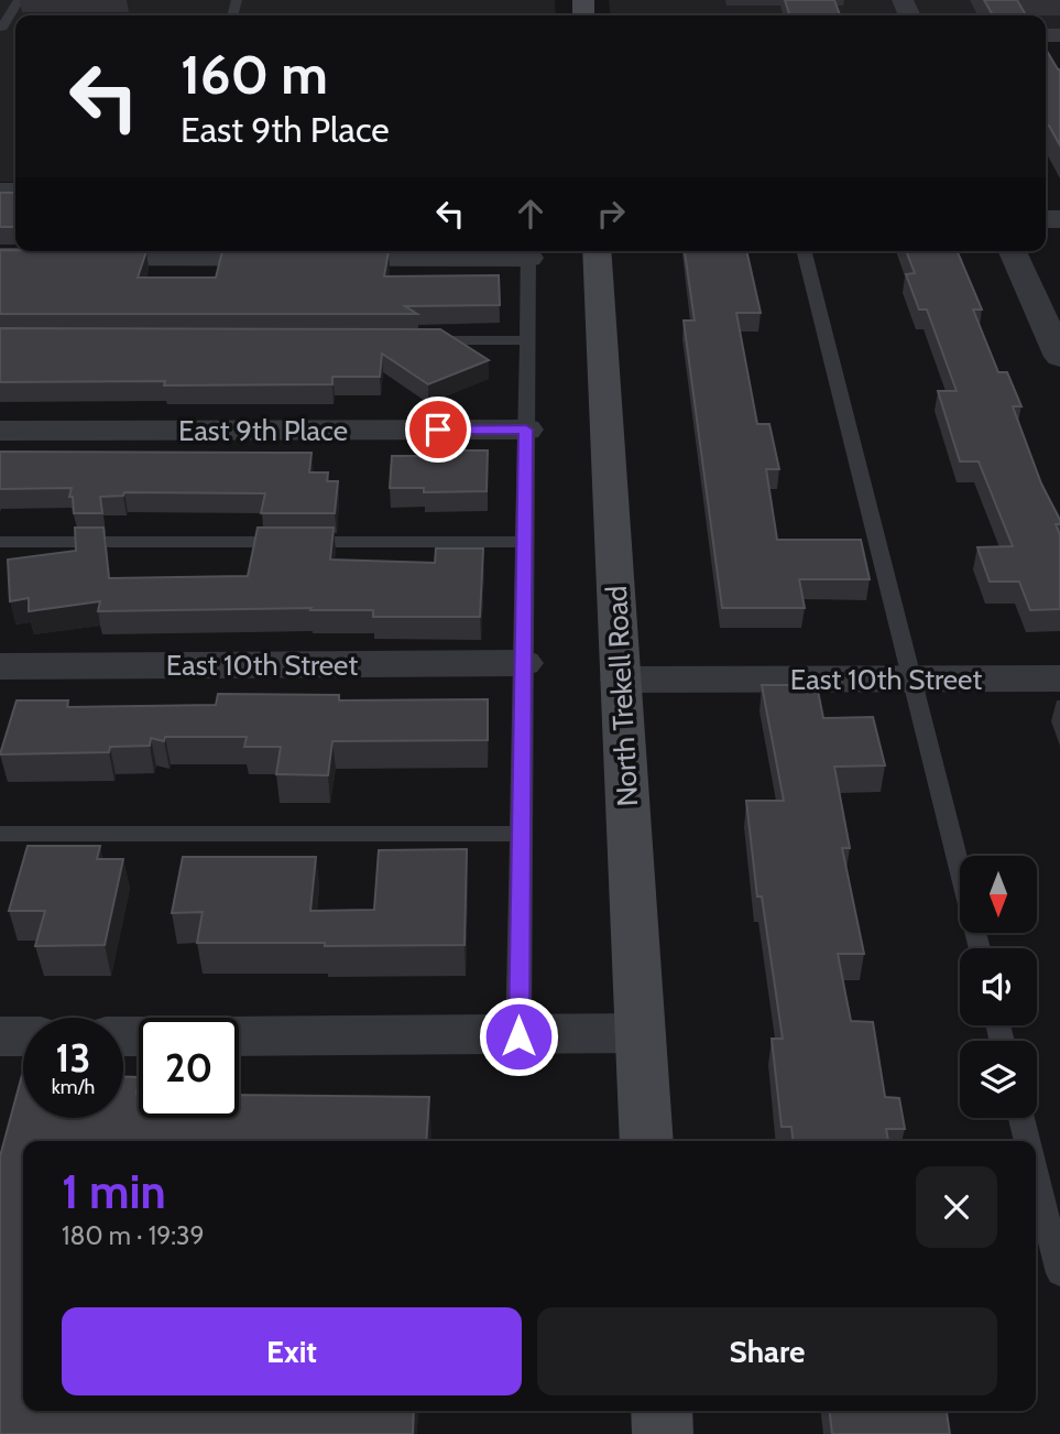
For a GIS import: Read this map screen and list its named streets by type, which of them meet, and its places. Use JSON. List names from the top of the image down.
{
  "streets": {
    "main road": ["North Trekell Road"],
    "street": ["East 9th Place", "East 10th Street"]
  },
  "crossings": [
    ["East 10th Street", "North Trekell Road"]
  ],
  "north": "bottom",
  "page": {
    "turn": ["160 m", "East 9th Place"],
    "speed": "13 km/h",
    "limit": "20",
    "heading": ["1 min", "180 m · 19:39"],
    "buttons": ["Exit", "Share"]
  }
}
